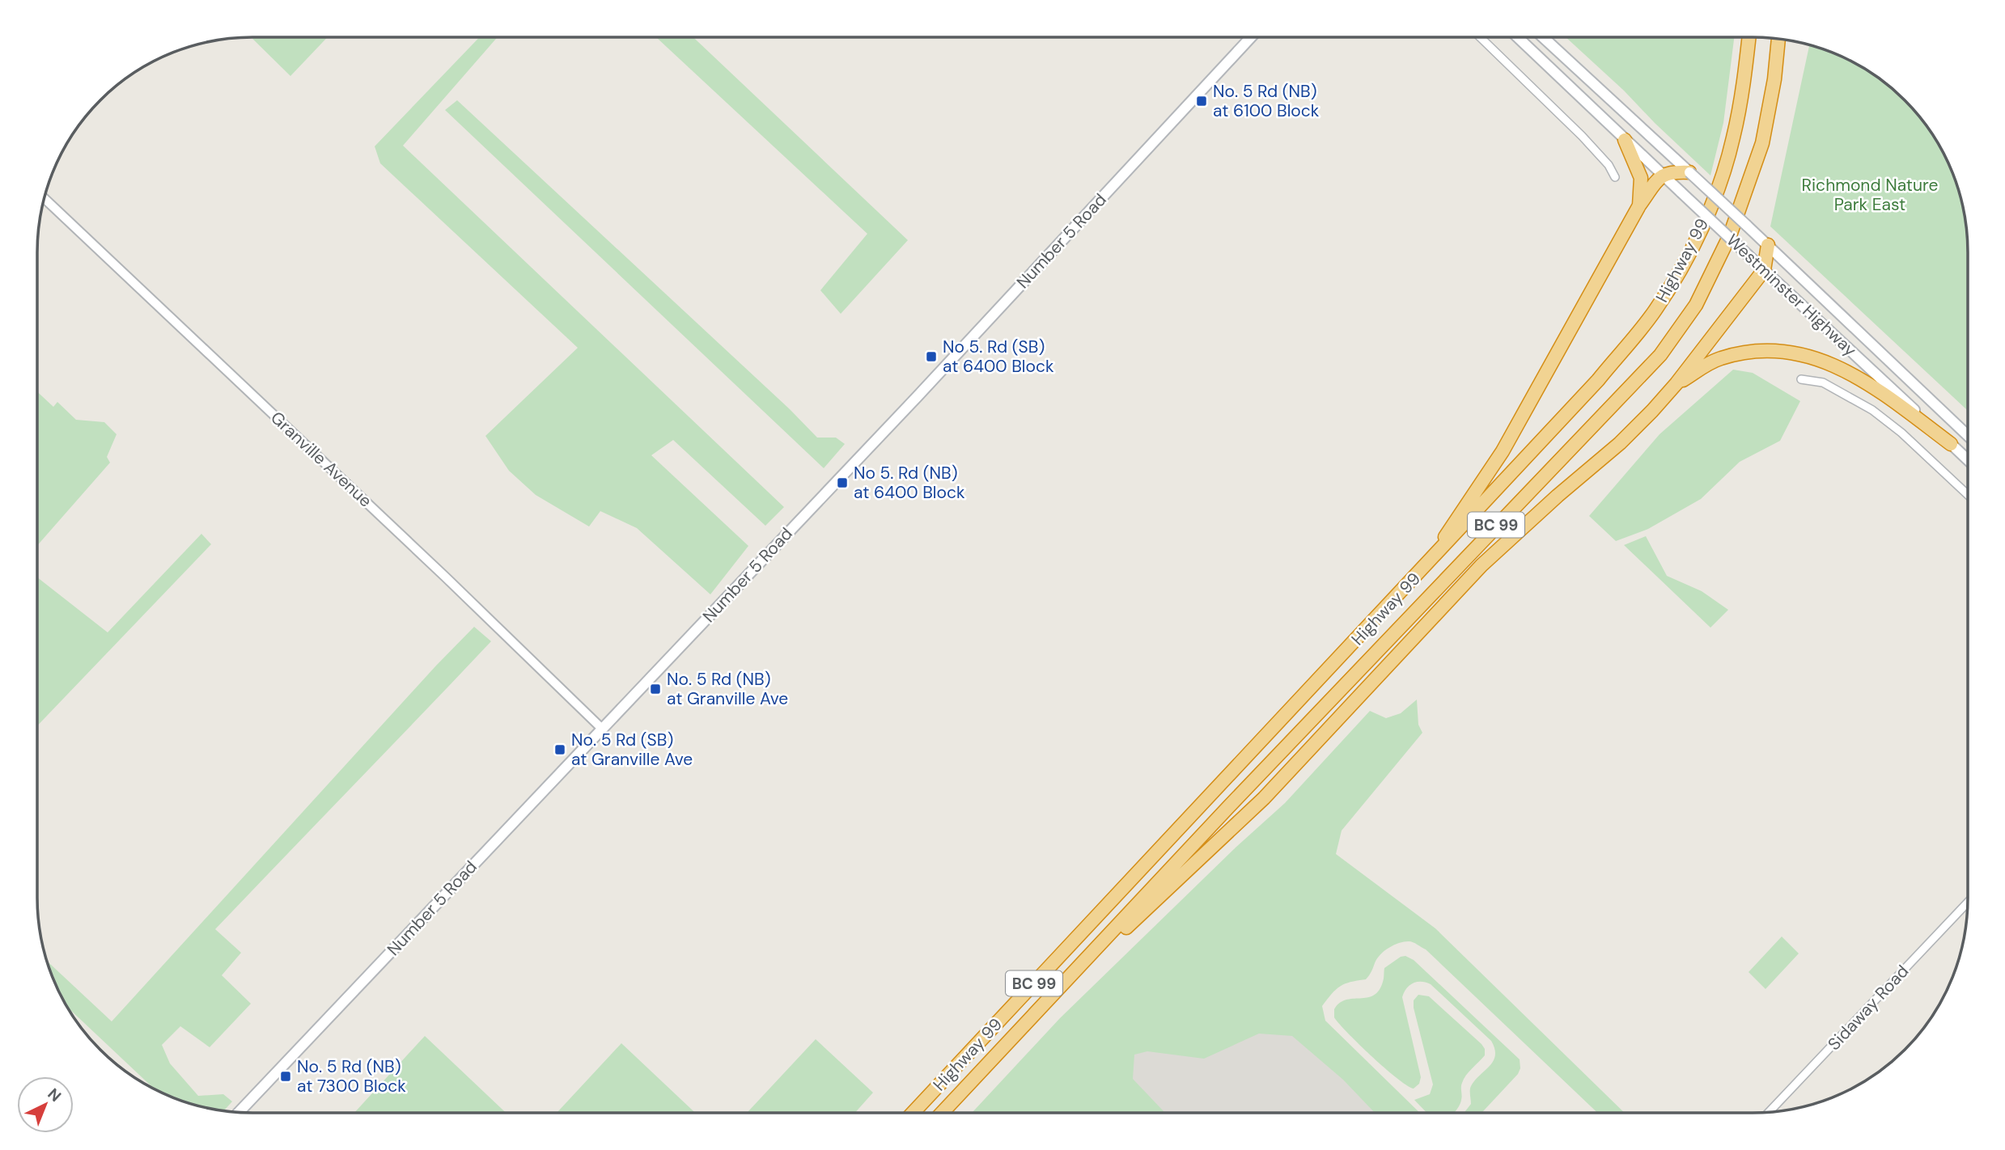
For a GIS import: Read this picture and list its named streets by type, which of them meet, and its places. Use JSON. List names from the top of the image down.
{
  "streets": {
    "highway": ["Highway 99", "BC 99"],
    "main road": ["Number 5 Road", "Westminster Highway"],
    "street": ["Granville Avenue", "Sidaway Road"]
  },
  "crossings": [
    ["Number 5 Road", "Granville Avenue"]
  ],
  "parks": ["Richmond Nature Park East"],
  "places": {
    "transit": [
      "No. 5 Rd (NB) at 6100 Block",
      "No 5. Rd (SB) at 6400 Block",
      "No 5. Rd (NB) at 6400 Block",
      "No. 5 Rd (NB) at Granville Ave",
      "No. 5 Rd (SB) at Granville Ave",
      "No. 5 Rd (NB) at 7300 Block"
    ]
  },
  "north": "top right"
}
